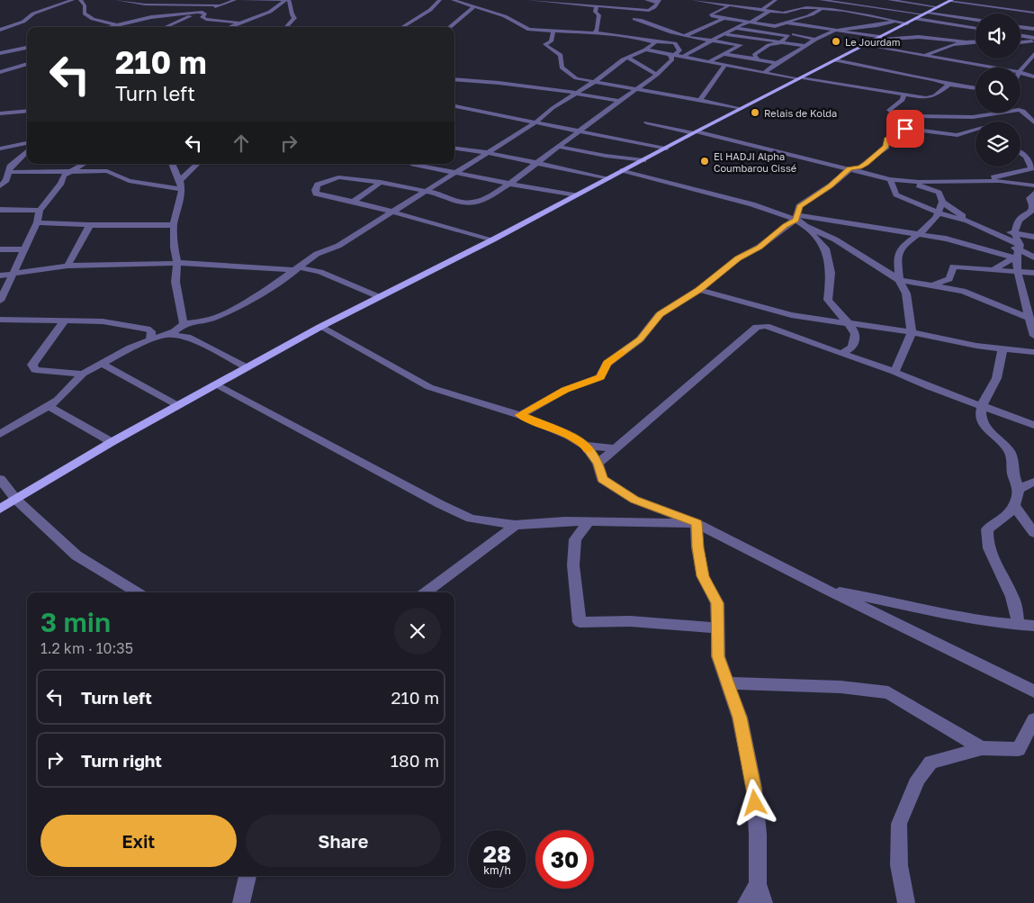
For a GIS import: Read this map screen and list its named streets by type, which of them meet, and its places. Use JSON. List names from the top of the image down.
{
  "places": ["Le Jourdam", "Relais de Kolda", "El HADJI Alpha Coumbarou Cissé"],
  "page": {
    "turn": ["210 m", "Turn left"],
    "heading": ["3 min", "1.2 km · 10:35"],
    "list": [
      {
        "name": "Turn left",
        "value": "210 m"
      },
      {
        "name": "Turn right",
        "value": "180 m"
      }
    ],
    "buttons": ["Exit", "Share"],
    "speed": "28 km/h",
    "limit": "30"
  }
}
